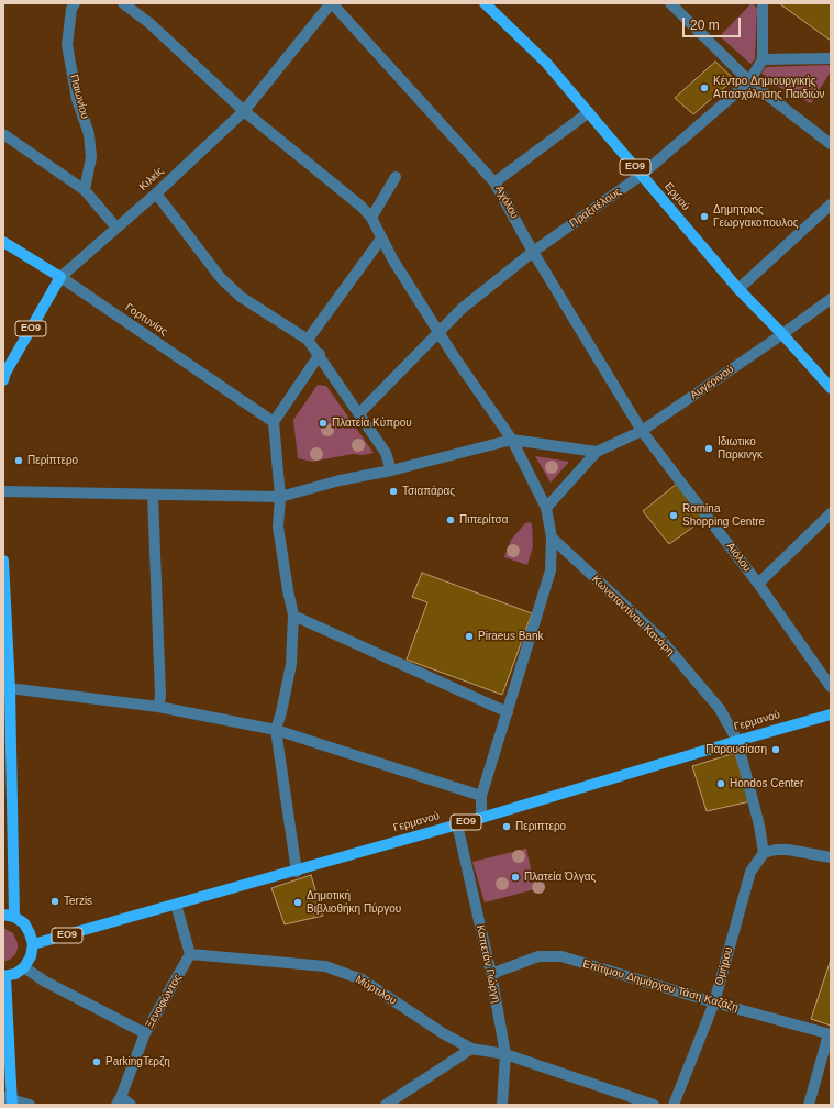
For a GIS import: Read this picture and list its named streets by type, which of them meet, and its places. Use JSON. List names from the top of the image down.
{
  "streets": {
    "main road": [
      "ΕΟ9",
      "Κιλκίς",
      "Ερμού",
      "Γορτυνίας",
      "Γερμανού"
    ],
    "street": [
      "Παιωνίου",
      "Αχόλου",
      "Πραξιτέλους",
      "Αυγερινού",
      "Αιόλου",
      "Κωνσταντίνου Κανάρη",
      "Καπετάν Γιώργη",
      "Ομήρου",
      "Επίτιμου Δημάρχου Τάση Καζάζη",
      "Μύρτιλου",
      "Ξενοφώντος"
    ]
  },
  "crossings": [
    ["Κιλκίς", "Αχόλου"],
    ["Κιλκίς", "Γορτυνίας"],
    ["Ερμού", "Πραξιτέλους"],
    ["Ερμού", "Αυγερινού"],
    ["Αχόλου", "Πραξιτέλους"],
    ["Αχόλου", "Αυγερινού"],
    ["Αχόλου", "Αιόλου"],
    ["Αυγερινού", "Αιόλου"],
    ["Κωνσταντίνου Κανάρη", "Γερμανού"],
    ["Κωνσταντίνου Κανάρη", "Ομήρου"],
    ["Γερμανού", "Καπετάν Γιώργη"],
    ["Καπετάν Γιώργη", "Επίτιμου Δημάρχου Τάση Καζάζη"],
    ["Καπετάν Γιώργη", "Μύρτιλου"],
    ["Ομήρου", "Επίτιμου Δημάρχου Τάση Καζάζη"],
    ["Μύρτιλου", "Ξενοφώντος"]
  ],
  "places": [
    "Κέντρο Δημιουργικής Απασχόλησης Παιδιών",
    "Δημητριος Γεωργακοπουλος",
    "Πλατεία Κύπρου",
    "Ιδιωτικο Παρκινγκ",
    "Περίπτερο",
    "Τσιαπάρας",
    "Romina Shopping Centre",
    "Πιπερίτσα",
    "Piraeus Bank",
    "Παρουσίαση",
    "Hondos Center",
    "Περιπτερο",
    "Πλατεία Όλγας",
    "Terzis",
    "Δημοτική Βιβλιοθήκη Πύργου",
    "ParkingΤερζη"
  ],
  "scale_bar": "20 m"
}
